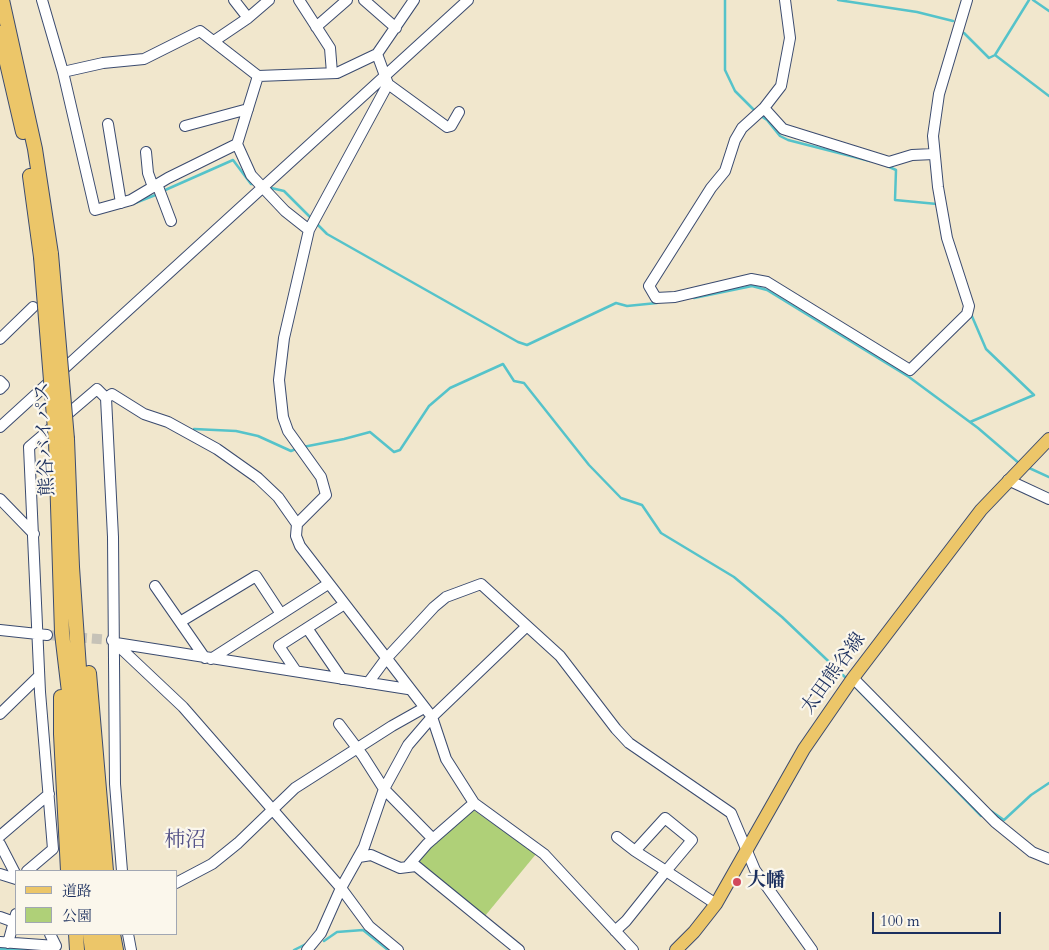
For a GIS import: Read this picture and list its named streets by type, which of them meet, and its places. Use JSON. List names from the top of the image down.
{
  "streets": {
    "highway": ["熊谷バイパス"],
    "main road": ["太田熊谷線"]
  },
  "districts": ["柿沼"],
  "places": ["大幡"],
  "legend": ["道路", "公園"],
  "scale_bar": "100 m"
}
